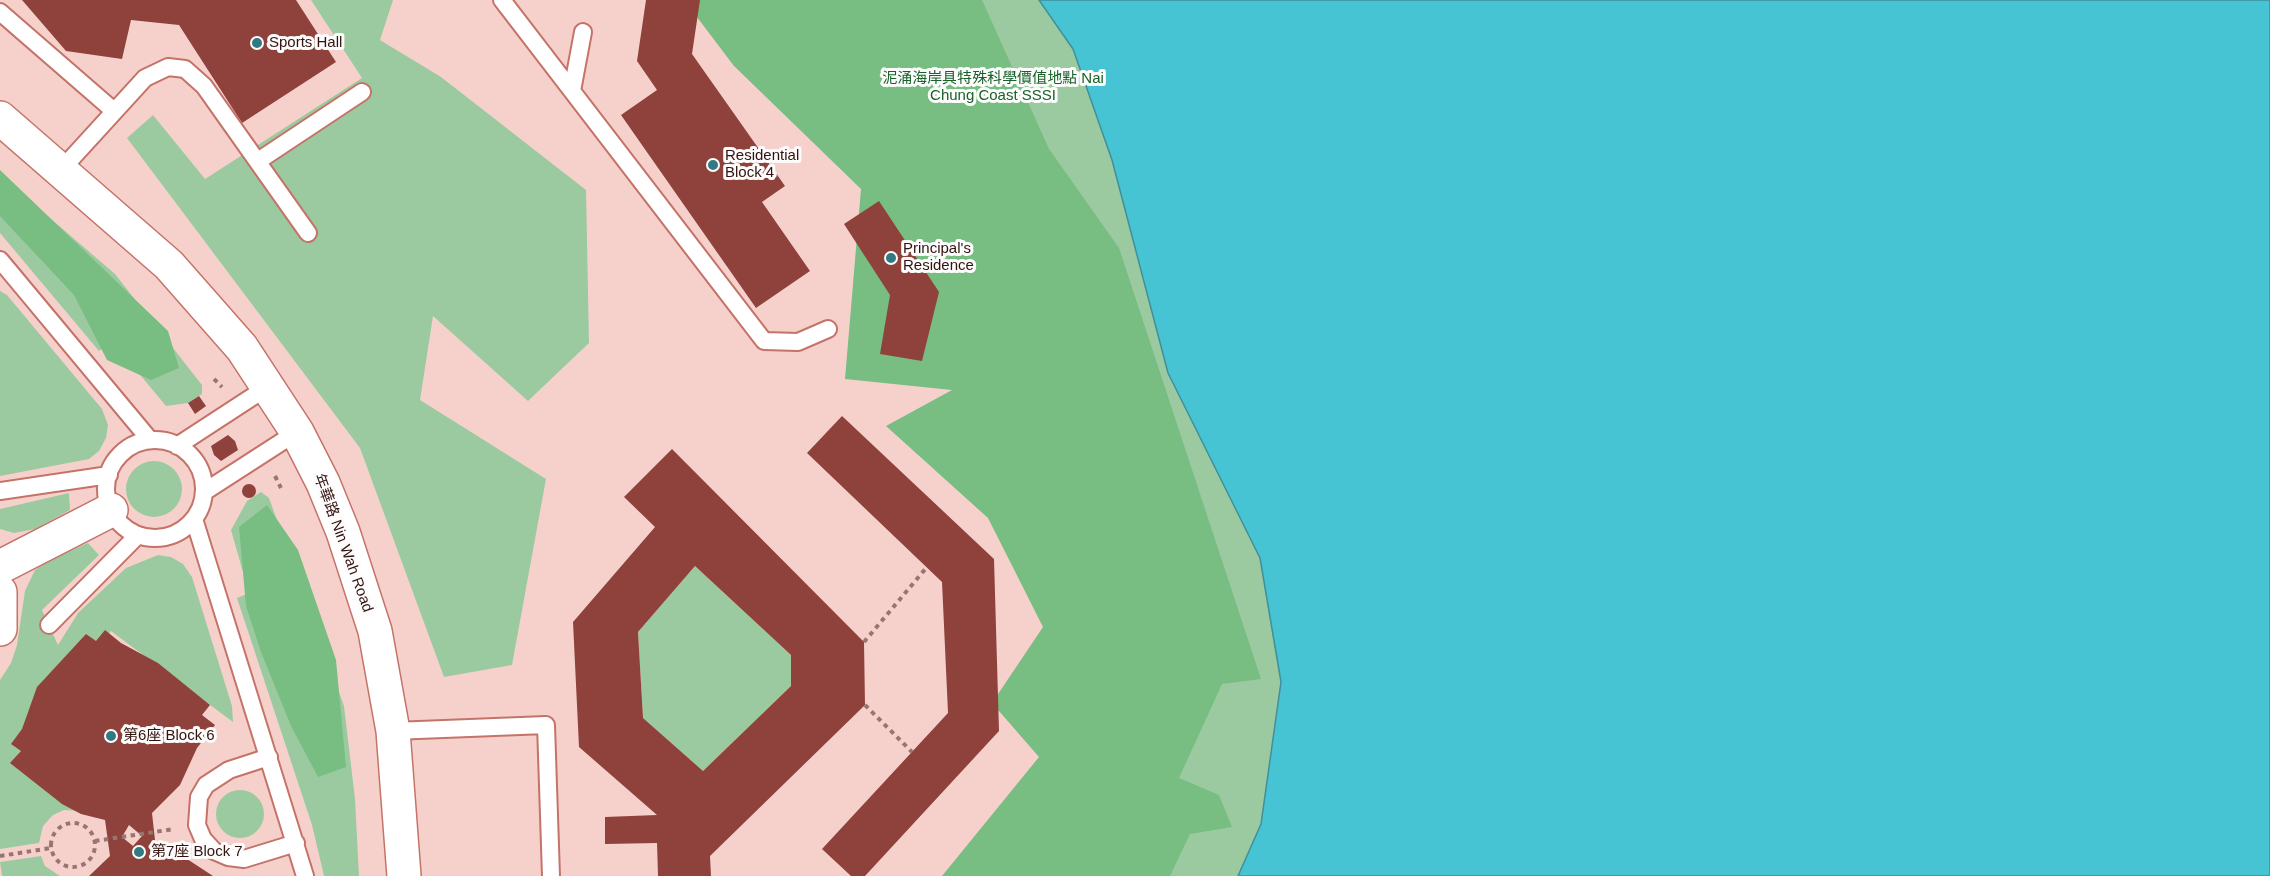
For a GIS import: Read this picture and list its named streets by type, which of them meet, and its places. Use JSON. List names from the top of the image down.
{
  "streets": {
    "street": ["年華路 Nin Wah Road"]
  },
  "parks": ["泥涌海岸具特殊科學價值地點 Nai Chung Coast SSSI"],
  "places": [
    "Sports Hall",
    "Residential Block 4",
    "Principal's Residence",
    "第6座 Block 6",
    "第7座 Block 7"
  ]
}
